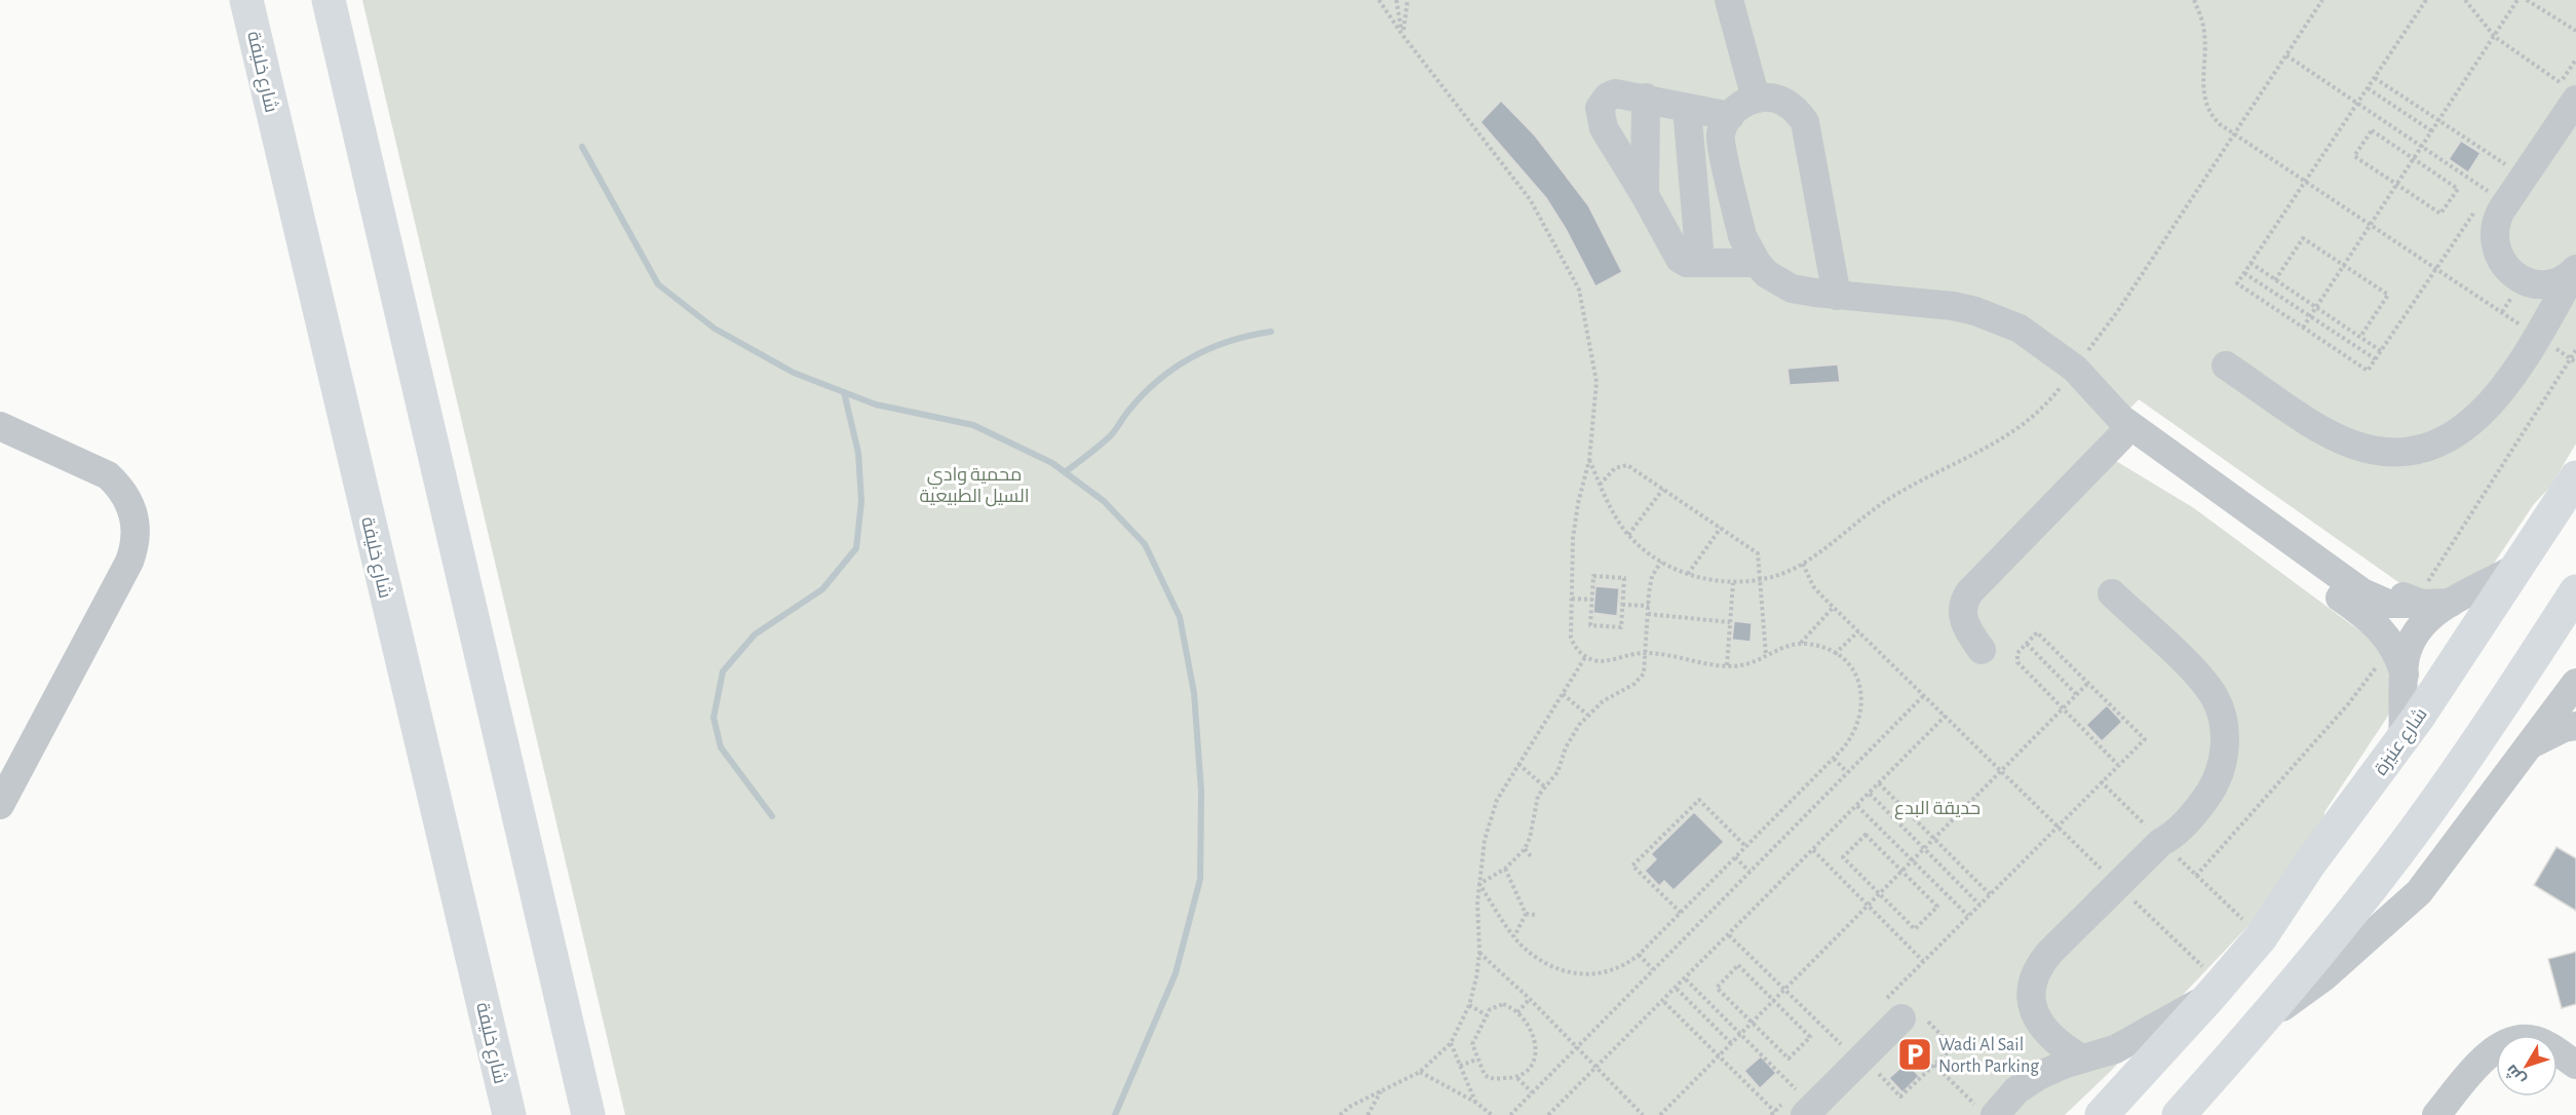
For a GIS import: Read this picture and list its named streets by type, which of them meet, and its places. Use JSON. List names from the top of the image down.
{
  "streets": {
    "main road": ["شارع خليفة", "شارع عنيزة"]
  },
  "parks": ["محمية وادي السيل الطبيعية", "حديقة البدع"],
  "places": {
    "parking": ["Wadi Al Sail North Parking"]
  },
  "north": "bottom left"
}
